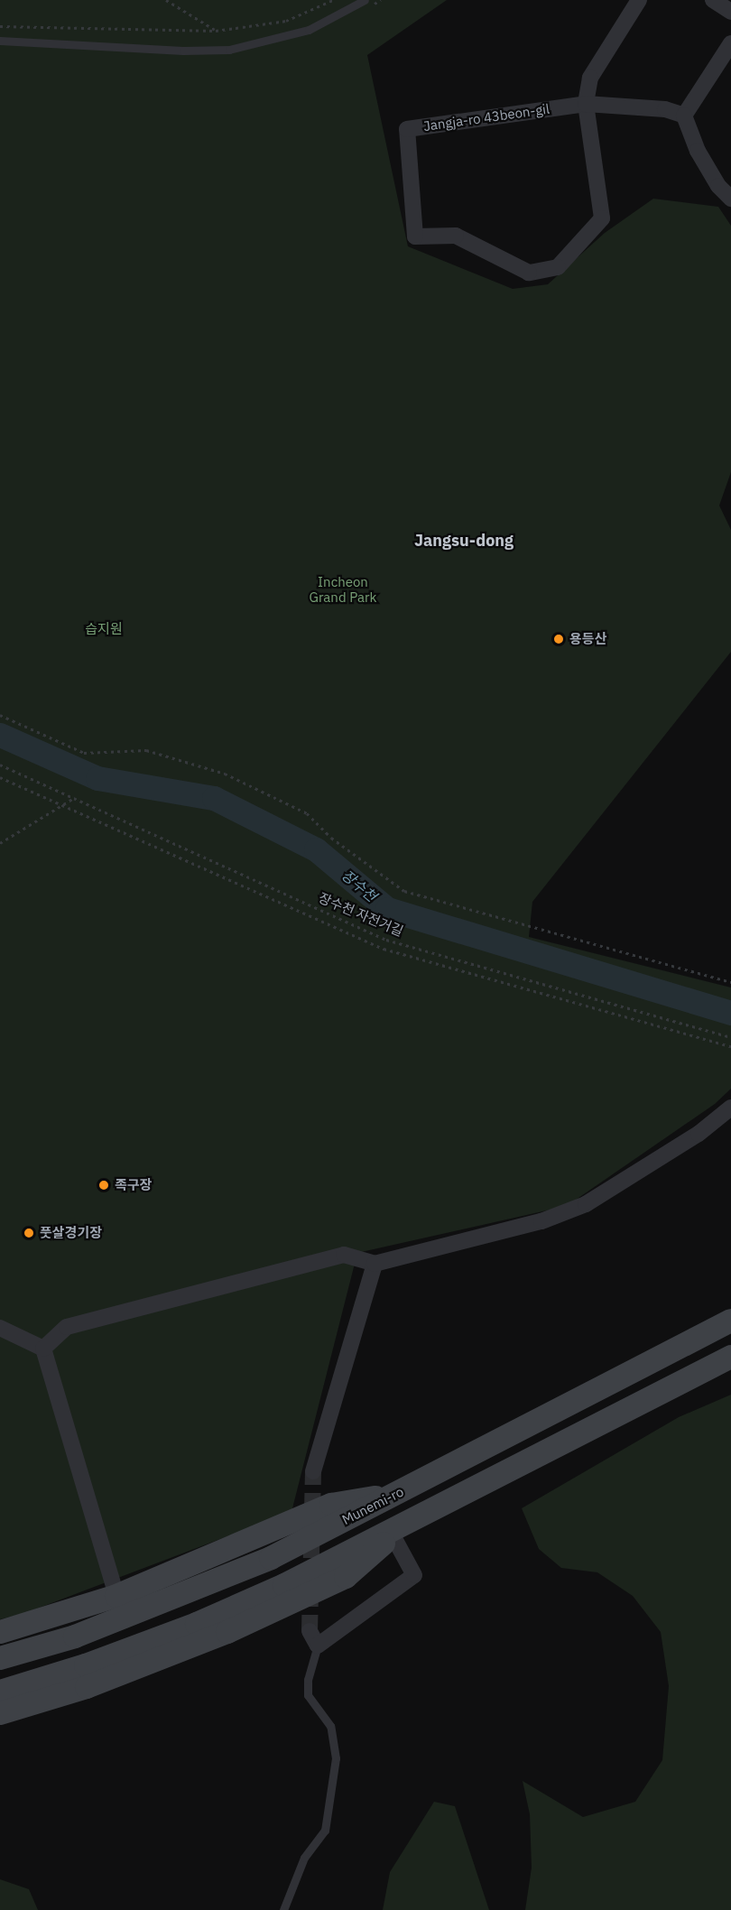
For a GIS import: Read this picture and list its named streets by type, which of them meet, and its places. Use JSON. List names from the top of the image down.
{
  "streets": {
    "main road": ["Munemi-ro"],
    "street": ["Jangja-ro 43beon-gil"],
    "path": ["장수천 자전거길"]
  },
  "districts": ["Jangsu-dong"],
  "water": ["장수천"],
  "parks": ["Incheon Grand Park", "습지원"],
  "places": ["용등산", "족구장", "풋살경기장"]
}
